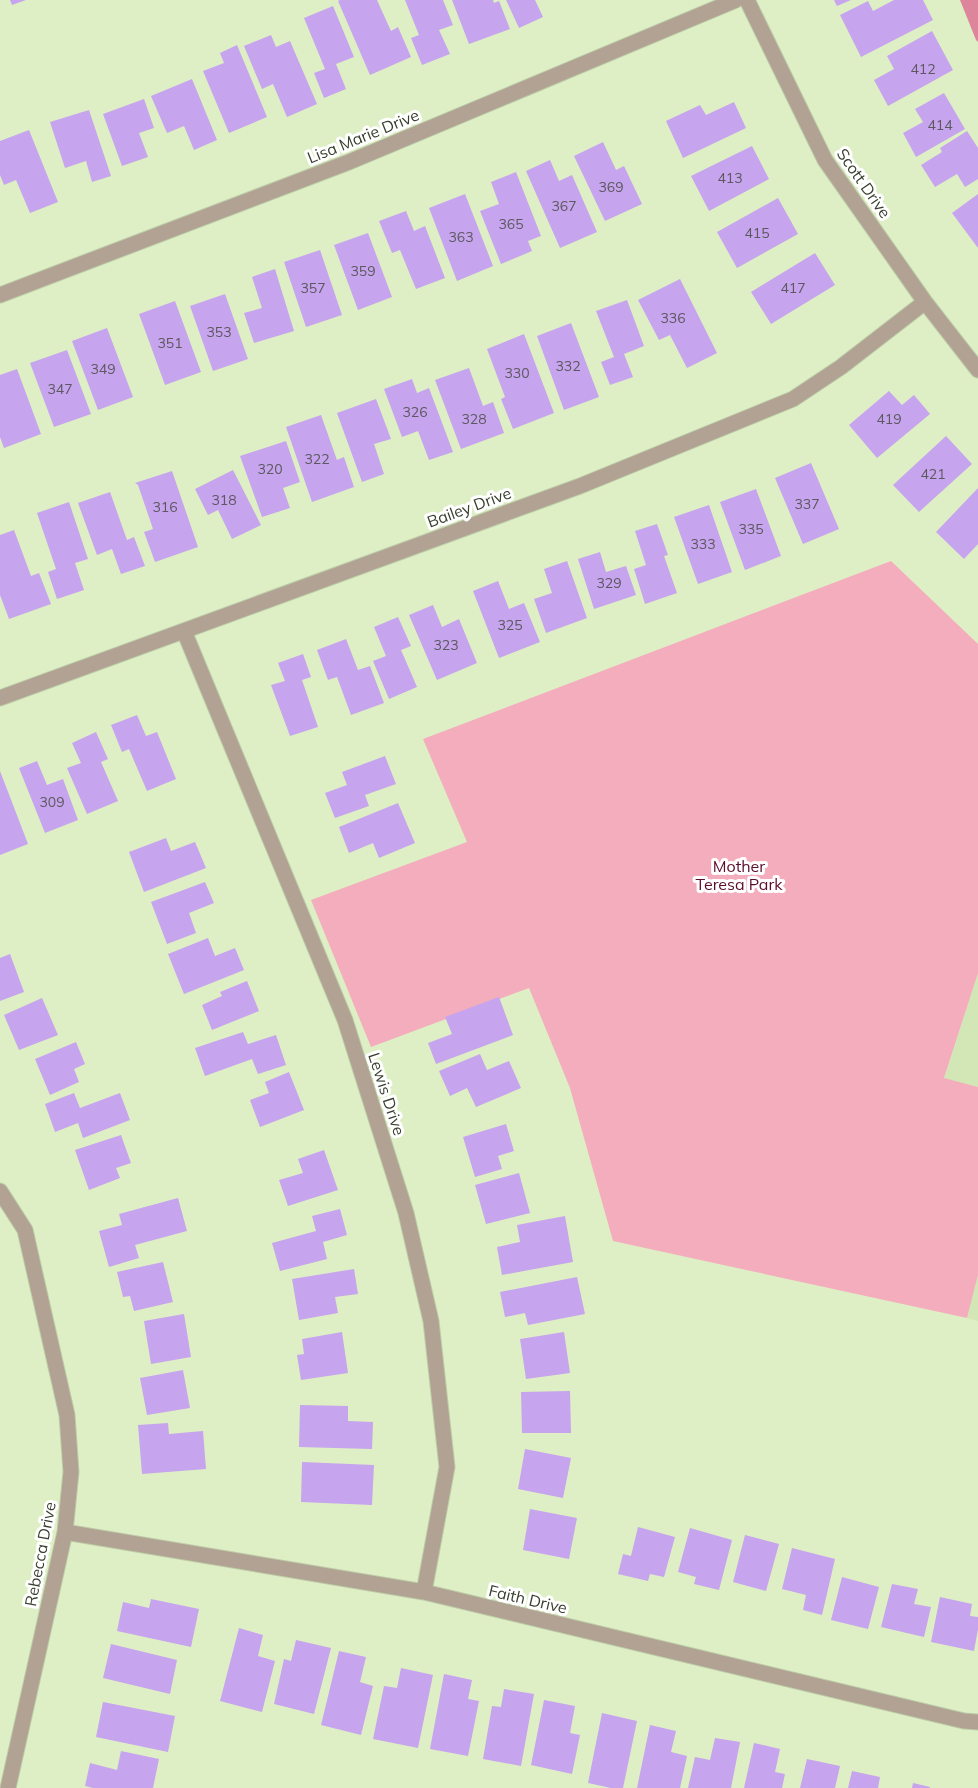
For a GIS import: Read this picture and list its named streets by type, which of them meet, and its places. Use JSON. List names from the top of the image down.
{
  "streets": {
    "street": [
      "Lisa Marie Drive",
      "Scott Drive",
      "Bailey Drive",
      "Lewis Drive",
      "Rebecca Drive",
      "Faith Drive"
    ]
  },
  "crossings": [
    ["Scott Drive", "Bailey Drive"],
    ["Bailey Drive", "Lewis Drive"],
    ["Lewis Drive", "Faith Drive"],
    ["Rebecca Drive", "Faith Drive"]
  ],
  "parks": ["Mother Teresa Park"],
  "house_numbers": [
    "412",
    "414",
    "413",
    "369",
    "367",
    "365",
    "415",
    "363",
    "359",
    "357",
    "417",
    "336",
    "353",
    "351",
    "332",
    "349",
    "330",
    "347",
    "326",
    "328",
    "419",
    "322",
    "320",
    "421",
    "318",
    "337",
    "316",
    "335",
    "333",
    "329",
    "325",
    "323",
    "309"
  ]
}
